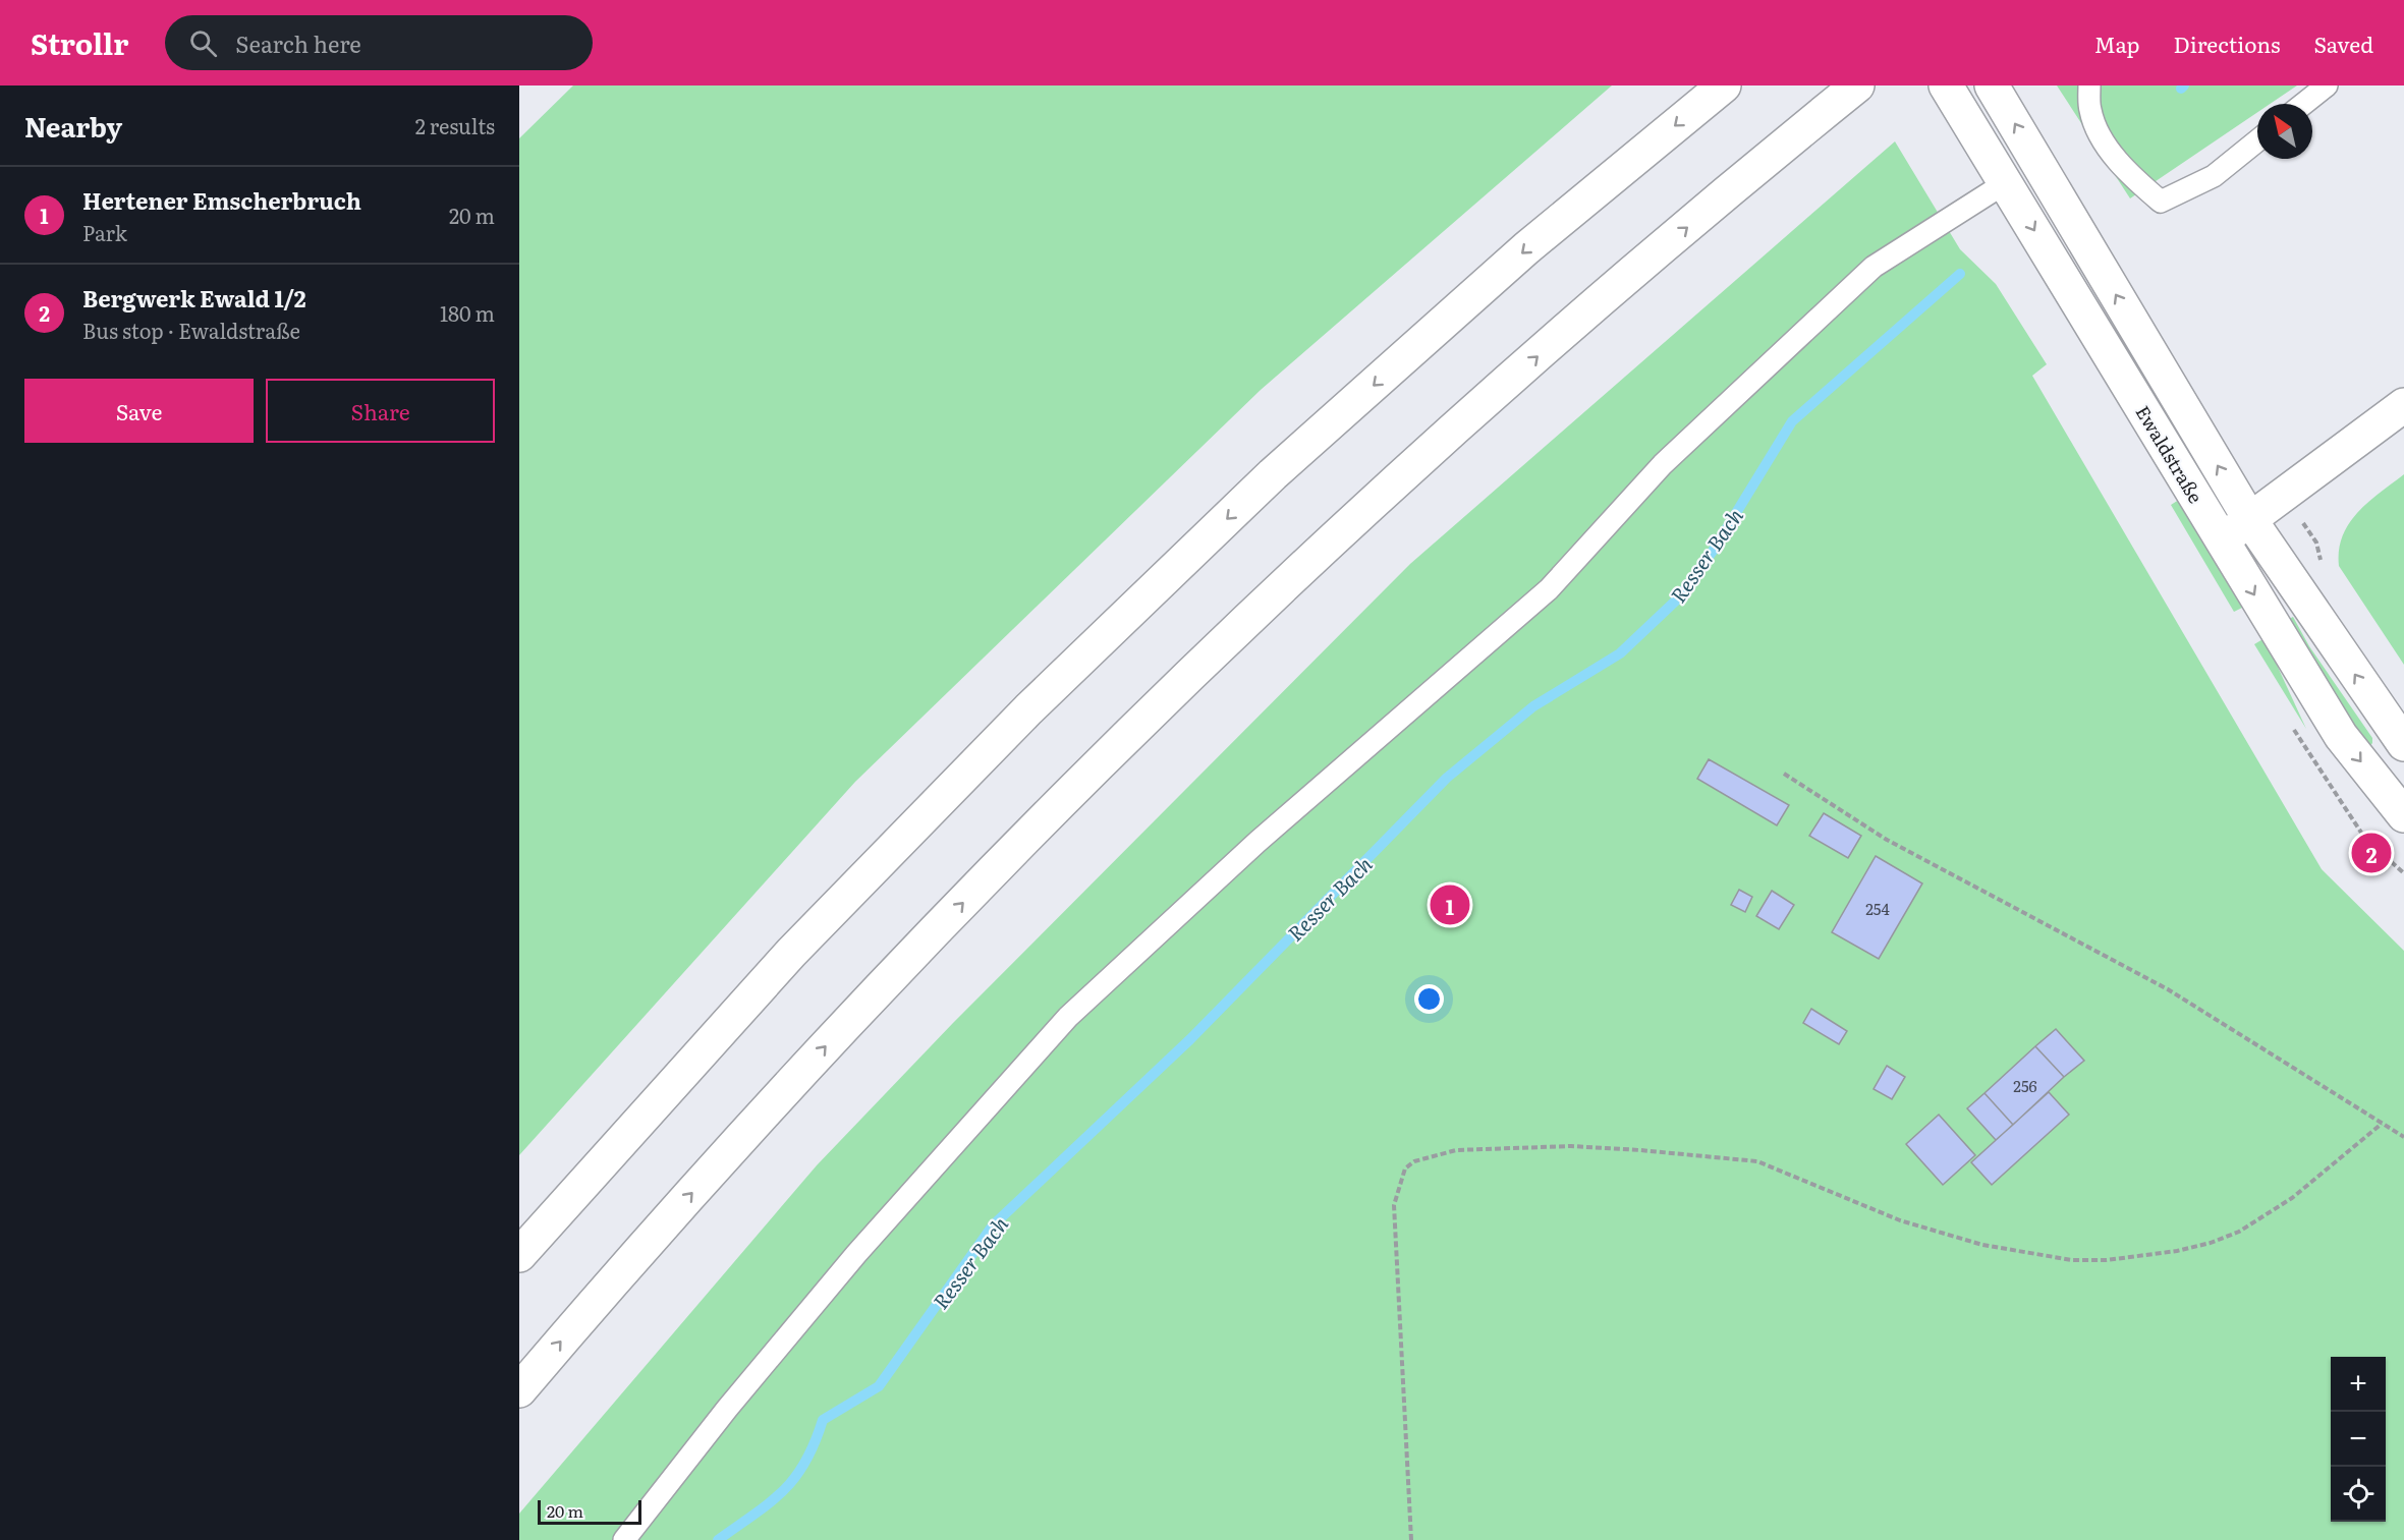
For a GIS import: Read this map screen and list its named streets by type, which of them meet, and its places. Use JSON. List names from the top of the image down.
{
  "streets": {
    "main road": ["Ewaldstraße"]
  },
  "water": ["Resser Bach"],
  "house_numbers": ["254", "256"],
  "scale_bar": "20 m",
  "north": "top left",
  "page": {
    "header": "Strollr",
    "search": "Search here",
    "nav": ["Map", "Directions", "Saved"],
    "heading": ["Nearby", "2 results"],
    "list": [
      {
        "mark": "1",
        "name": "Hertener Emscherbruch",
        "note": "Park",
        "value": "20 m"
      },
      {
        "mark": "2",
        "name": "Bergwerk Ewald 1/2",
        "note": "Bus stop · Ewaldstraße",
        "value": "180 m"
      }
    ],
    "buttons": ["Save", "Share"],
    "pins": ["2", "1"],
    "map_buttons": ["+", "−"],
    "scale": "20 m"
  }
}
